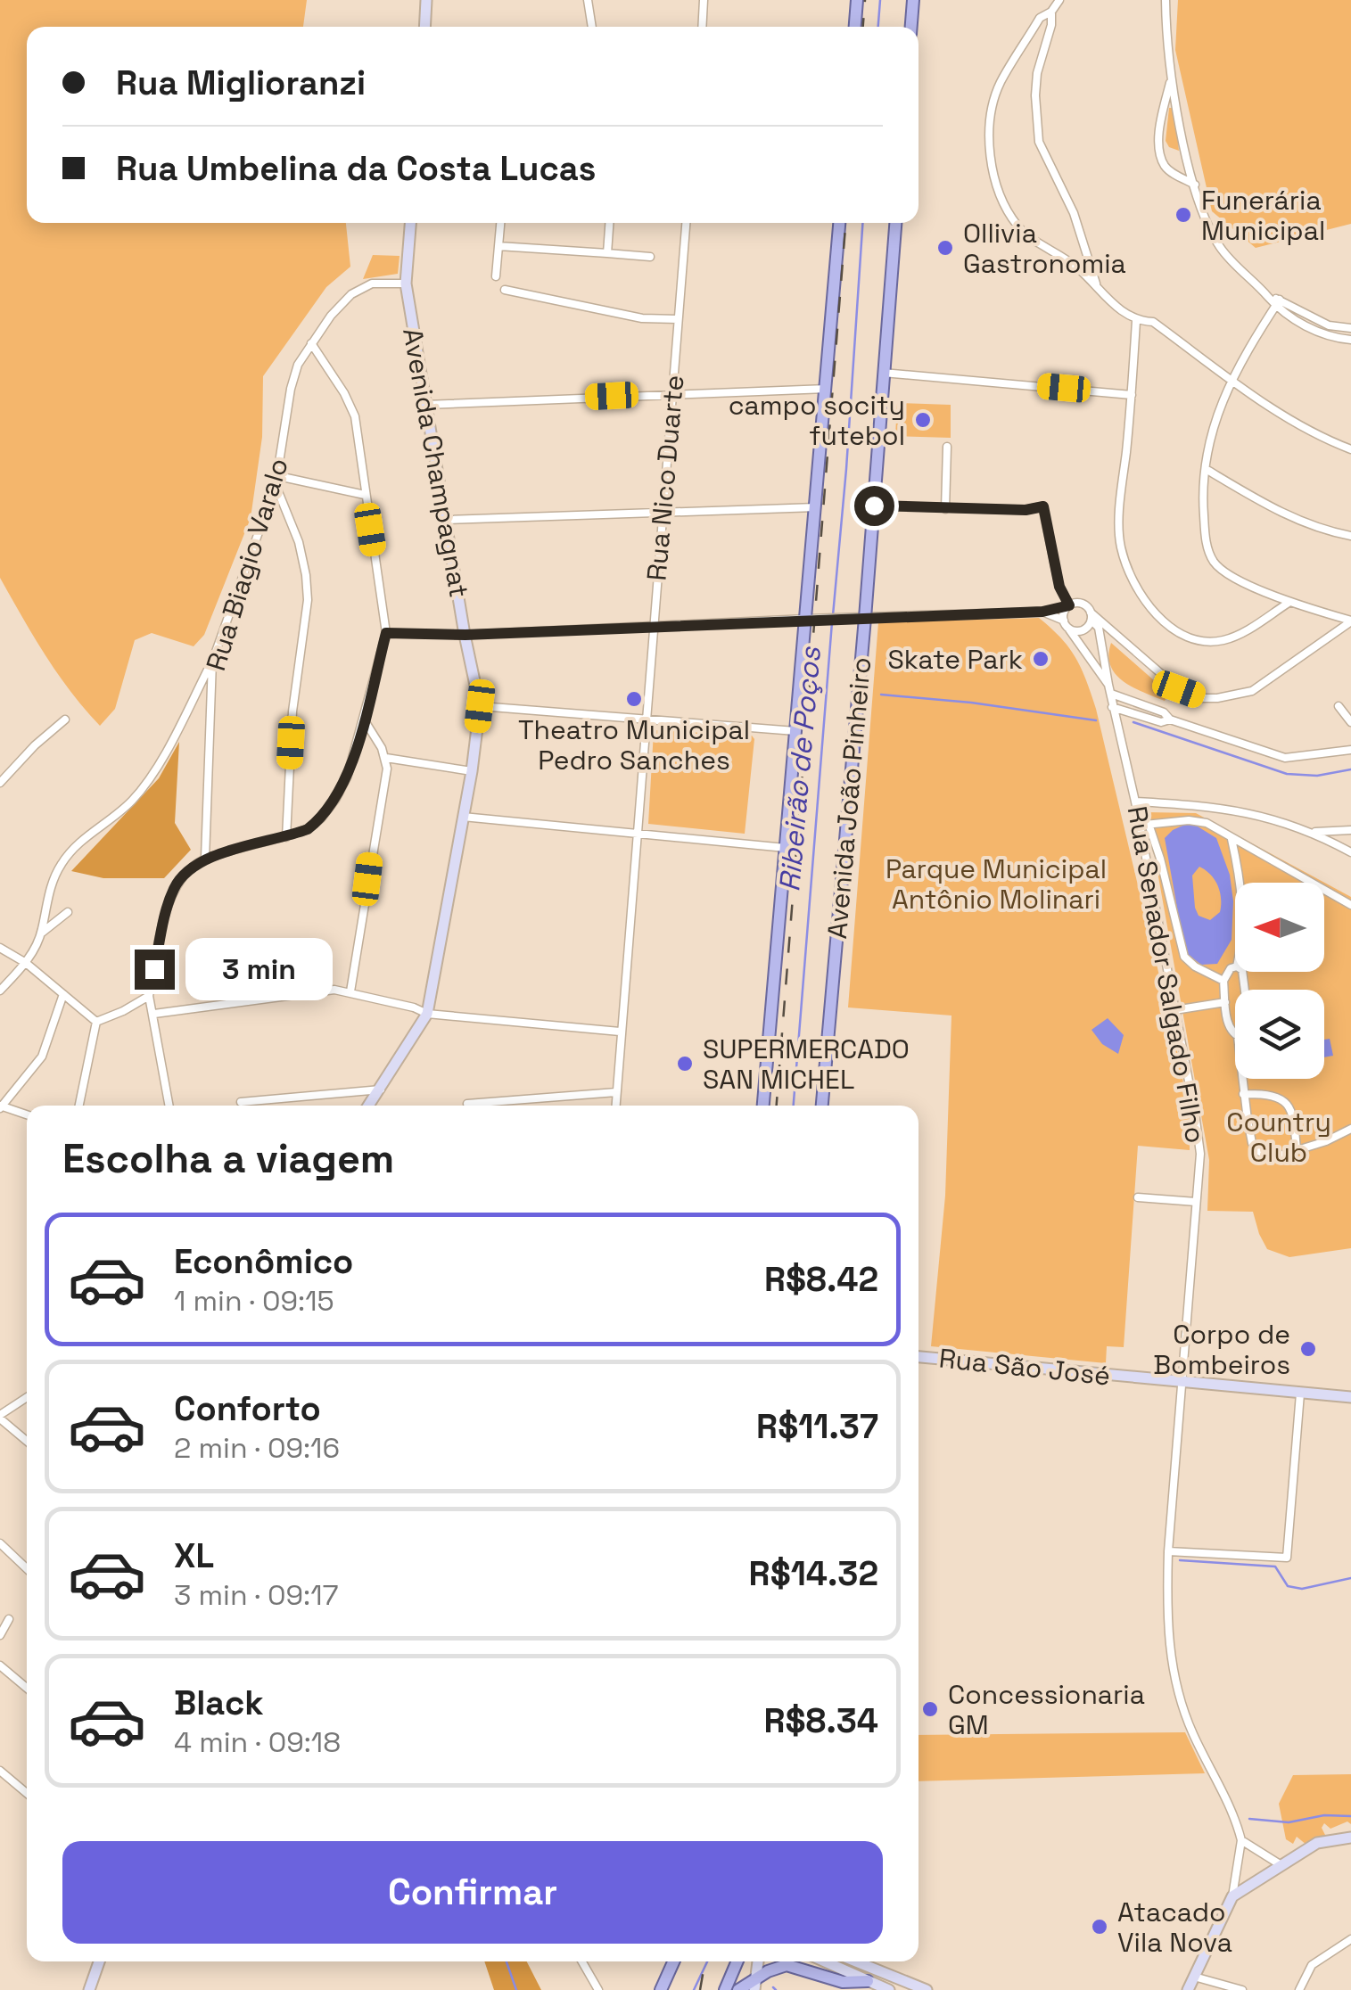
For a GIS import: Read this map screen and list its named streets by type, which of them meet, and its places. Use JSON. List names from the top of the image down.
{
  "streets": {
    "main road": ["Avenida João Pinheiro"],
    "street": [
      "Avenida Champagnat",
      "Rua Nico Duarte",
      "Rua Biagio Varalo",
      "Rua Senador Salgado Filho",
      "Rua São José"
    ]
  },
  "crossings": [
    ["Avenida Champagnat", "Rua Biagio Varalo"],
    ["Rua Senador Salgado Filho", "Rua São José"]
  ],
  "water": ["Ribeirão de Poços"],
  "parks": ["Parque Municipal Antônio Molinari", "Country Club"],
  "places": [
    "Funerária Municipal",
    "Ollivia Gastronomia",
    "campo socity futebol",
    "Skate Park",
    "Theatro Municipal Pedro Sanches",
    "SUPERMERCADO SAN MICHEL",
    "Corpo de Bombeiros",
    "Concessionaria GM",
    "Atacado Vila Nova"
  ],
  "north": "left",
  "page": {
    "banner": ["Rua Miglioranzi", "Rua Umbelina da Costa Lucas"],
    "bubble": "3 min",
    "heading": "Escolha a viagem",
    "list": [
      {
        "name": "Econômico",
        "note": "1 min · 09:15",
        "value": "R$8.42"
      },
      {
        "name": "Conforto",
        "note": "2 min · 09:16",
        "value": "R$11.37"
      },
      {
        "name": "XL",
        "note": "3 min · 09:17",
        "value": "R$14.32"
      },
      {
        "name": "Black",
        "note": "4 min · 09:18",
        "value": "R$8.34"
      }
    ],
    "buttons": "Confirmar"
  }
}
